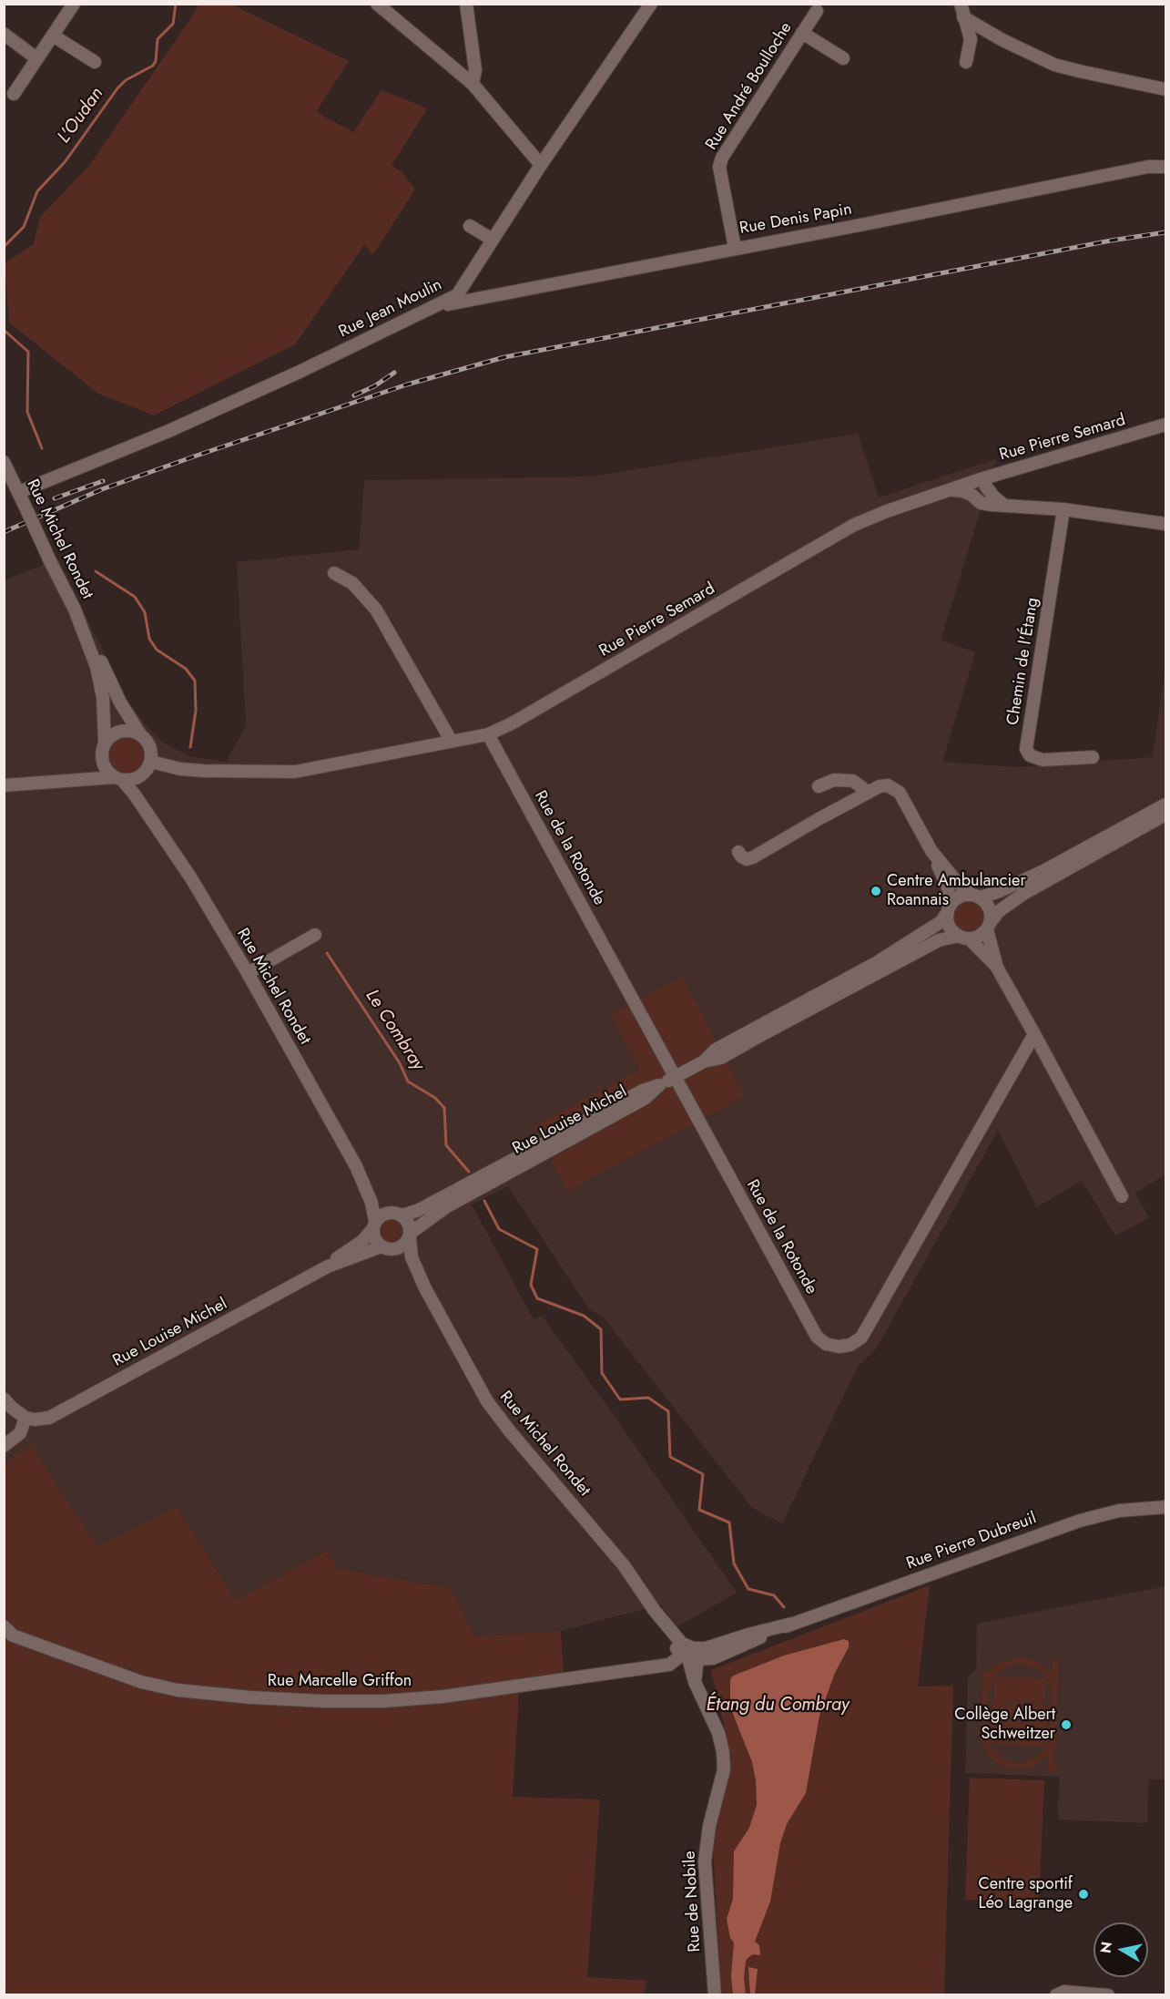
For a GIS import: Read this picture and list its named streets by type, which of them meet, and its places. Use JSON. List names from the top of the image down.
{
  "streets": {
    "street": [
      "Rue André Boulloche",
      "Rue Denis Papin",
      "Rue Jean Moulin",
      "Rue Pierre Semard",
      "Rue Michel Rondet",
      "Chemin de l'Étang",
      "Rue de la Rotonde",
      "Rue Louise Michel",
      "Rue Pierre Dubreuil",
      "Rue Marcelle Griffon",
      "Rue de Nobile"
    ]
  },
  "crossings": [
    ["Rue André Boulloche", "Rue Denis Papin"],
    ["Rue Denis Papin", "Rue Jean Moulin"],
    ["Rue Jean Moulin", "Rue Michel Rondet"],
    ["Rue Pierre Semard", "Rue Michel Rondet"],
    ["Rue Pierre Semard", "Rue de la Rotonde"],
    ["Rue Michel Rondet", "Rue Louise Michel"],
    ["Rue Michel Rondet", "Rue Pierre Dubreuil"],
    ["Rue Michel Rondet", "Rue Marcelle Griffon"],
    ["Rue Michel Rondet", "Rue de Nobile"],
    ["Rue de la Rotonde", "Rue Louise Michel"],
    ["Rue Pierre Dubreuil", "Rue Marcelle Griffon"],
    ["Rue Pierre Dubreuil", "Rue de Nobile"],
    ["Rue Marcelle Griffon", "Rue de Nobile"]
  ],
  "water": ["L'Oudan", "Le Combray", "Étang du Combray"],
  "places": ["Centre Ambulancier Roannais", "Collège Albert Schweitzer", "Centre sportif Léo Lagrange"],
  "north": "left"
}
